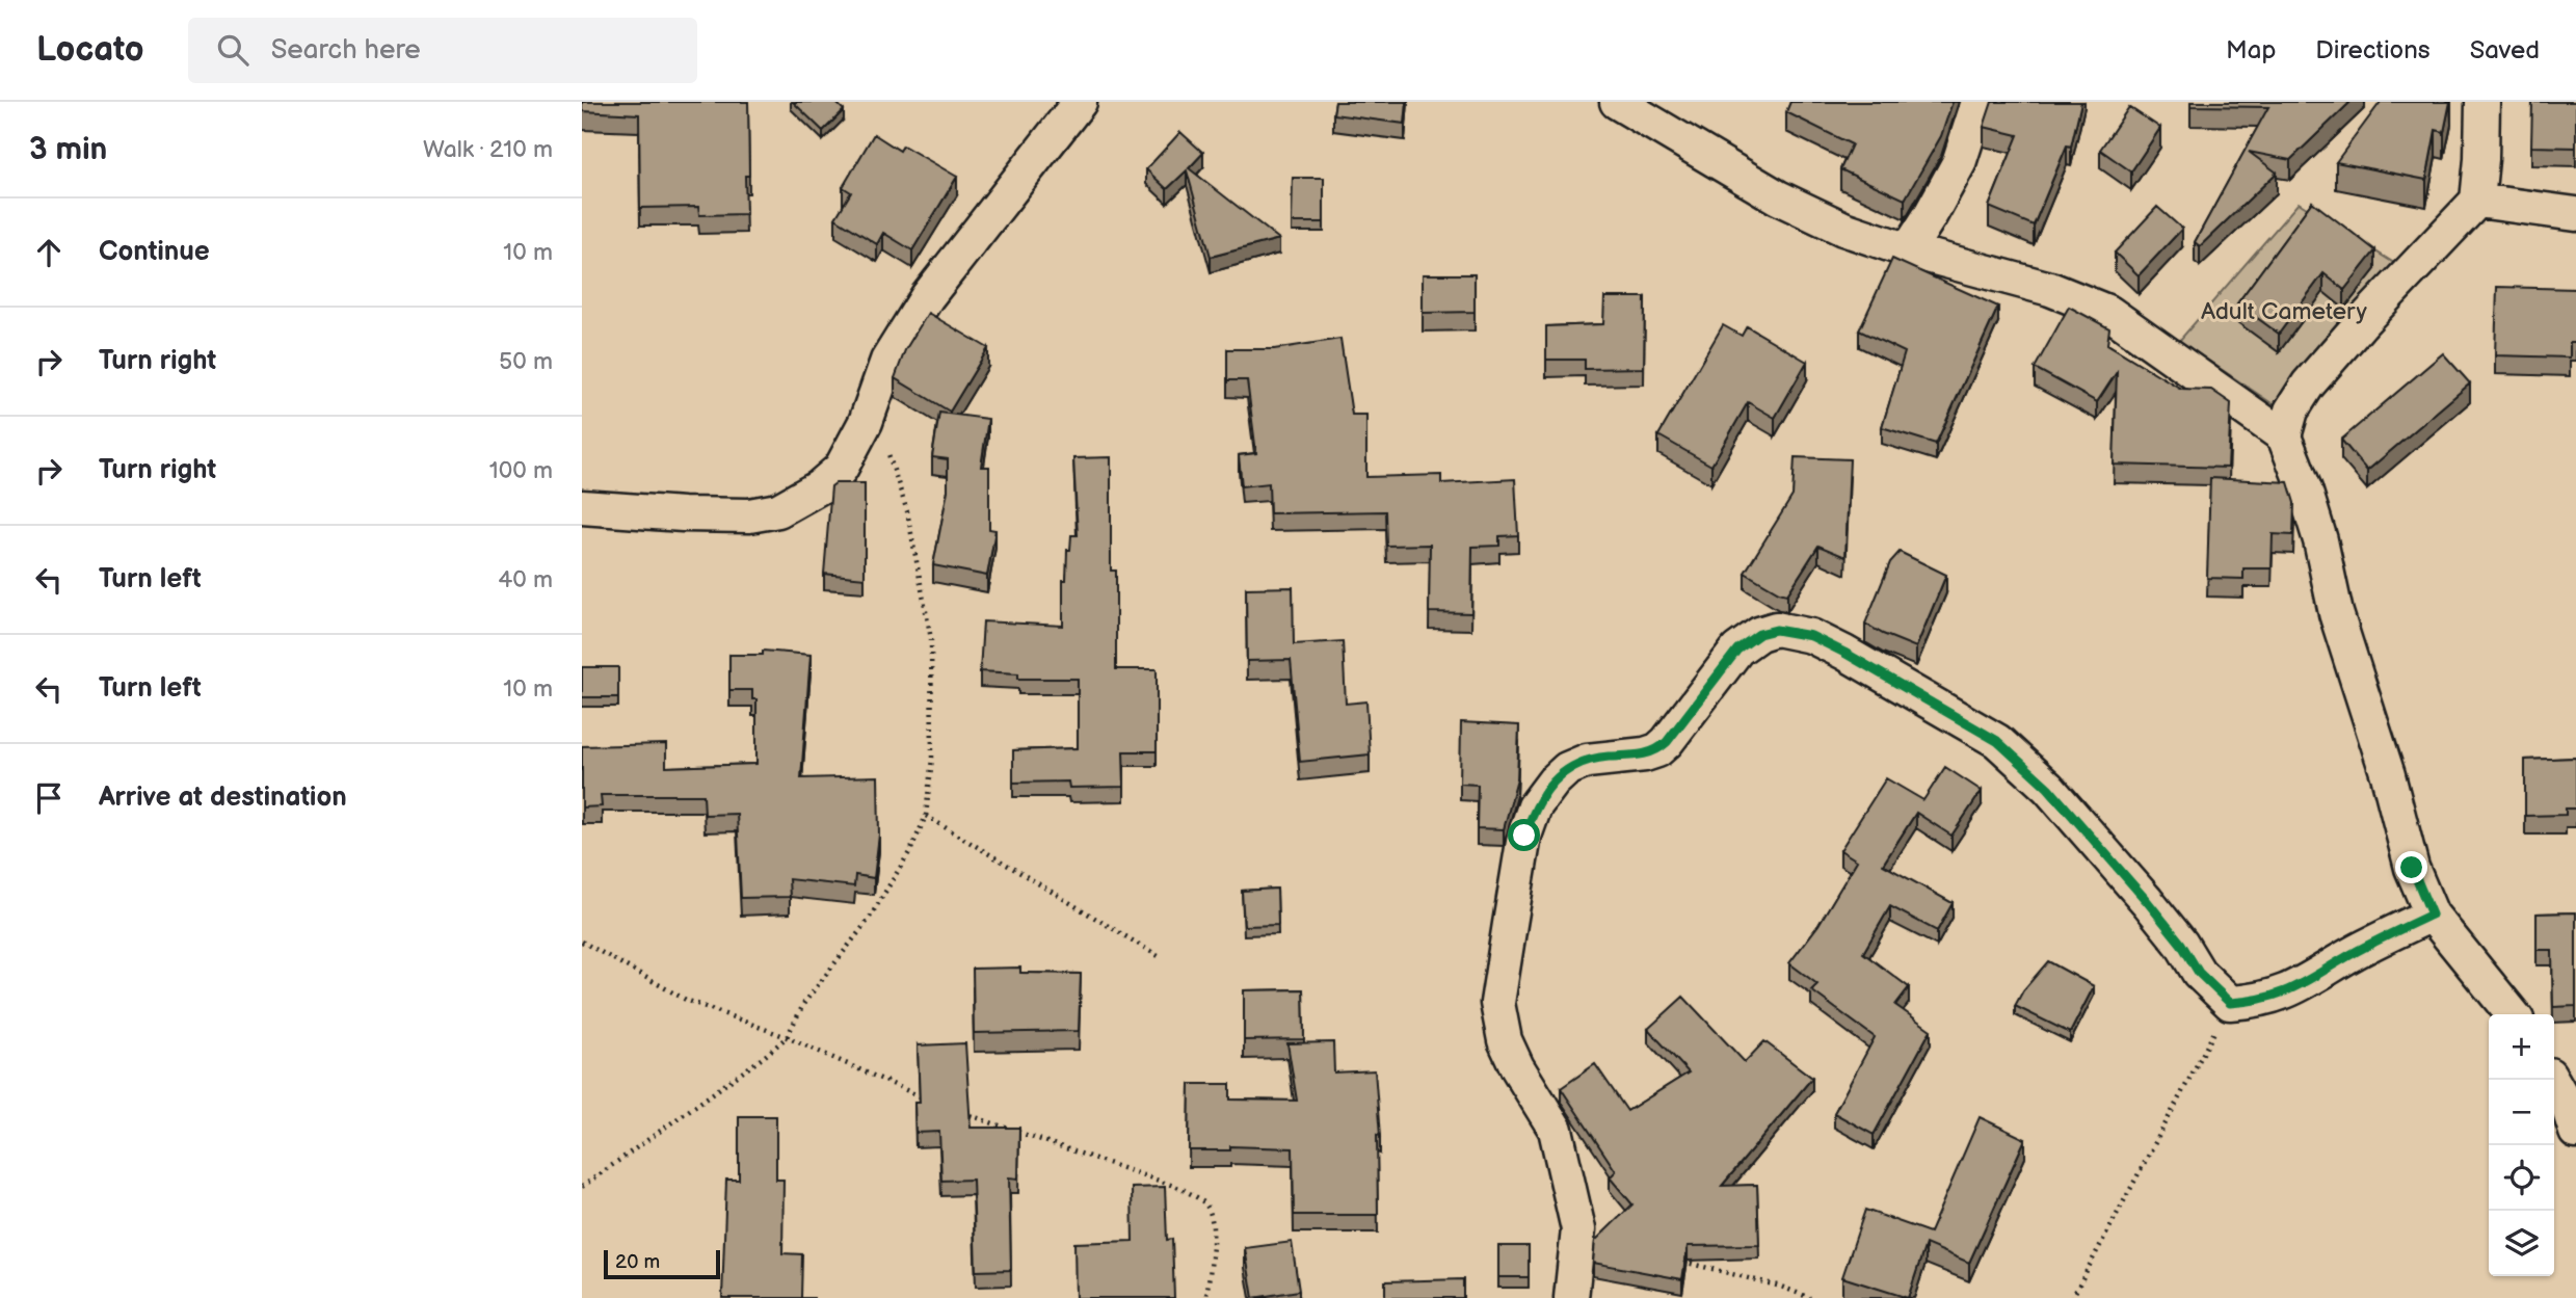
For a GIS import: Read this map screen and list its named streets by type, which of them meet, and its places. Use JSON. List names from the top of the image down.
{
  "parks": ["Adult Cametery"],
  "scale_bar": "20 m",
  "page": {
    "header": "Locato",
    "search": "Search here",
    "nav": ["Map", "Directions", "Saved"],
    "heading": ["3 min", "Walk · 210 m"],
    "list": [
      ["Continue", "10 m"],
      ["Turn right", "50 m"],
      ["Turn right", "100 m"],
      ["Turn left", "40 m"],
      ["Turn left", "10 m"],
      "Arrive at destination"
    ],
    "map_buttons": ["+", "−"],
    "scale": "20 m"
  }
}
